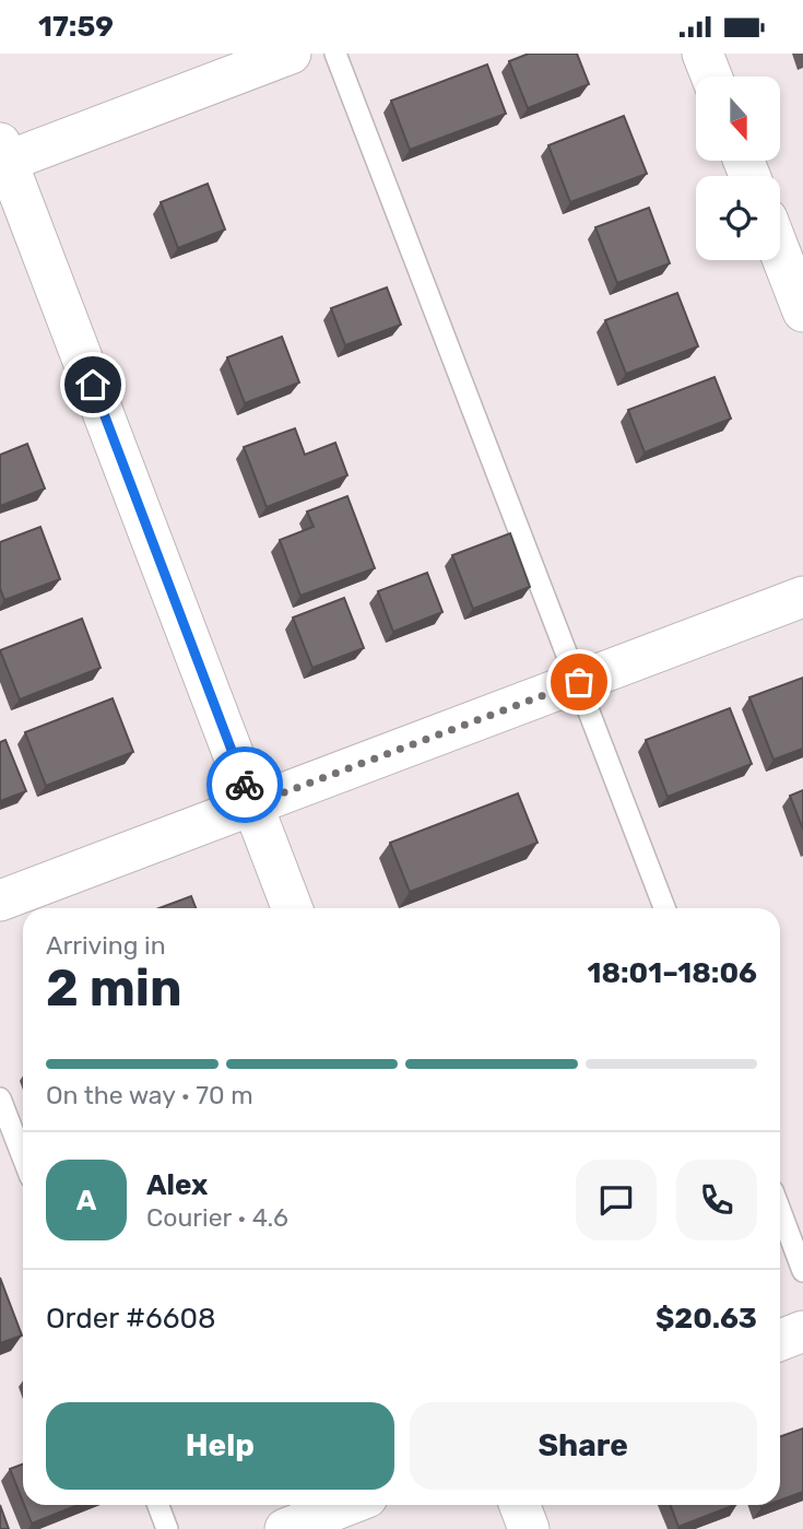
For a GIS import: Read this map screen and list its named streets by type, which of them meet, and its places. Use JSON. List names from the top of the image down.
{
  "north": "bottom",
  "page": {
    "status": "17:59",
    "heading": ["2 min", "Arriving in", "18:01–18:06"],
    "panel": [
      "Alex",
      "Courier · 4.6",
      "Order #6608",
      "$20.63"
    ],
    "bar": "On the way · 70 m",
    "round": "A",
    "buttons": ["Help", "Share"]
  }
}
